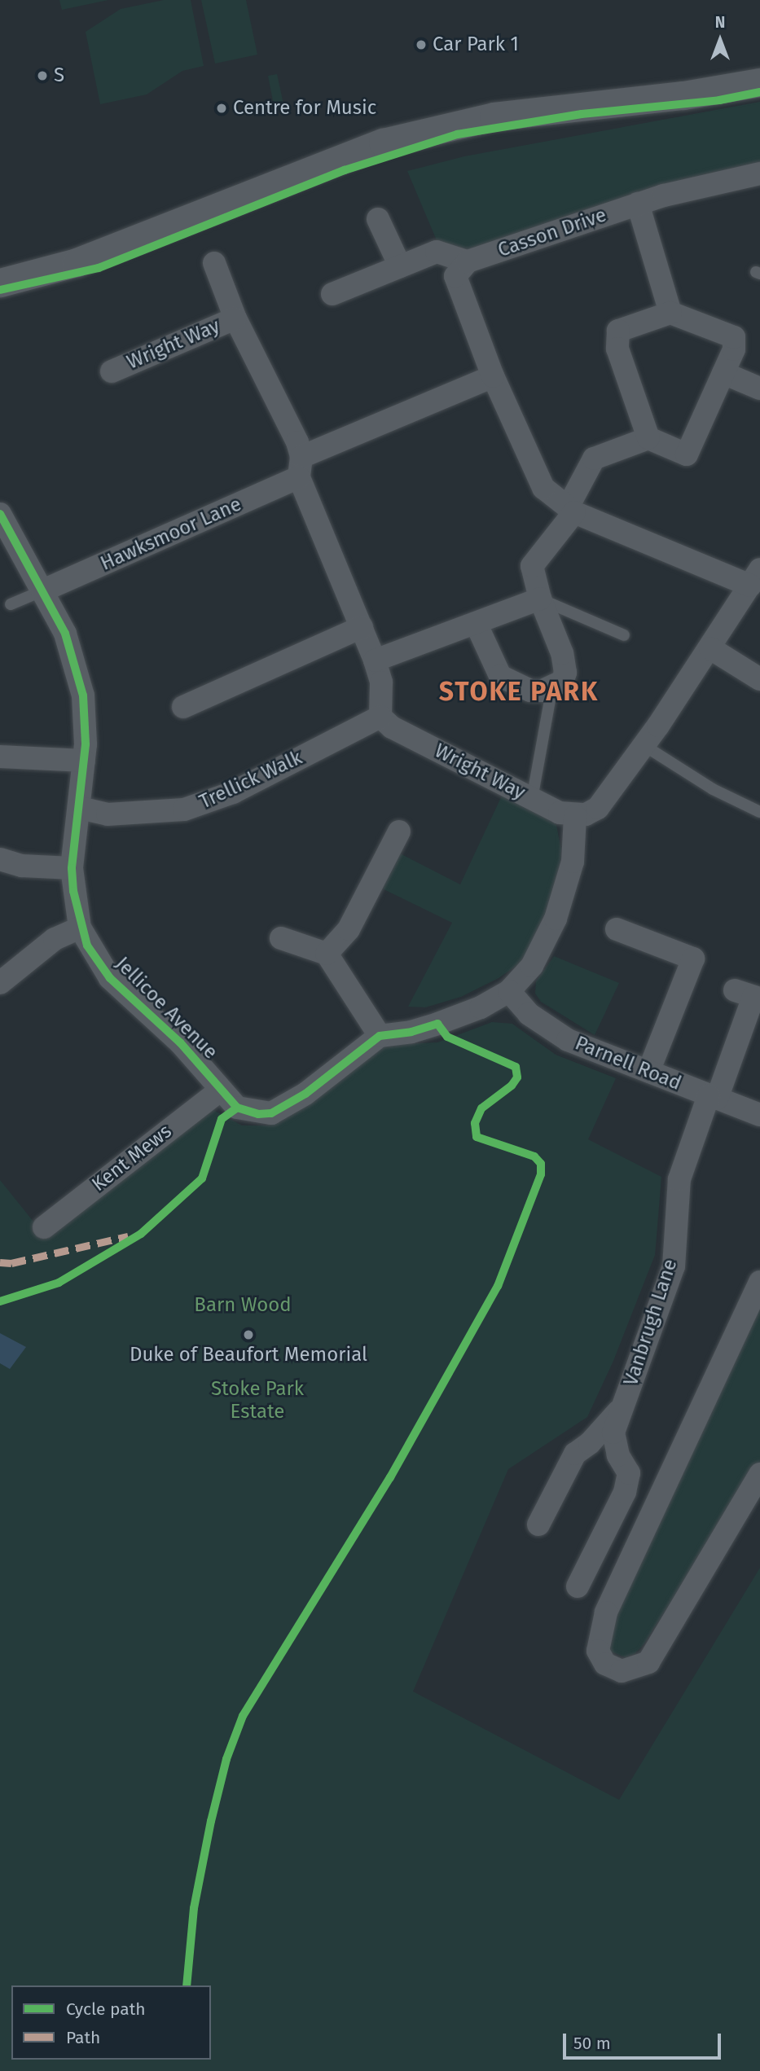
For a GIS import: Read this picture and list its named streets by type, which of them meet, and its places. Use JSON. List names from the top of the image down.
{
  "streets": {
    "street": [
      "Casson Drive",
      "Wright Way",
      "Hawksmoor Lane",
      "Trellick Walk",
      "Jellicoe Avenue",
      "Parnell Road",
      "Kent Mews",
      "Vanbrugh Lane"
    ]
  },
  "crossings": [
    ["Wright Way", "Hawksmoor Lane"],
    ["Wright Way", "Trellick Walk"],
    ["Hawksmoor Lane", "Jellicoe Avenue"],
    ["Trellick Walk", "Jellicoe Avenue"],
    ["Jellicoe Avenue", "Kent Mews"],
    ["Parnell Road", "Vanbrugh Lane"]
  ],
  "districts": ["STOKE PARK"],
  "parks": ["Barn Wood", "Stoke Park Estate"],
  "places": [
    "Car Park 1",
    "S",
    "Centre for Music",
    "Duke of Beaufort Memorial"
  ],
  "legend": ["Cycle path", "Path"],
  "scale_bar": "50 m",
  "north": "top"
}
